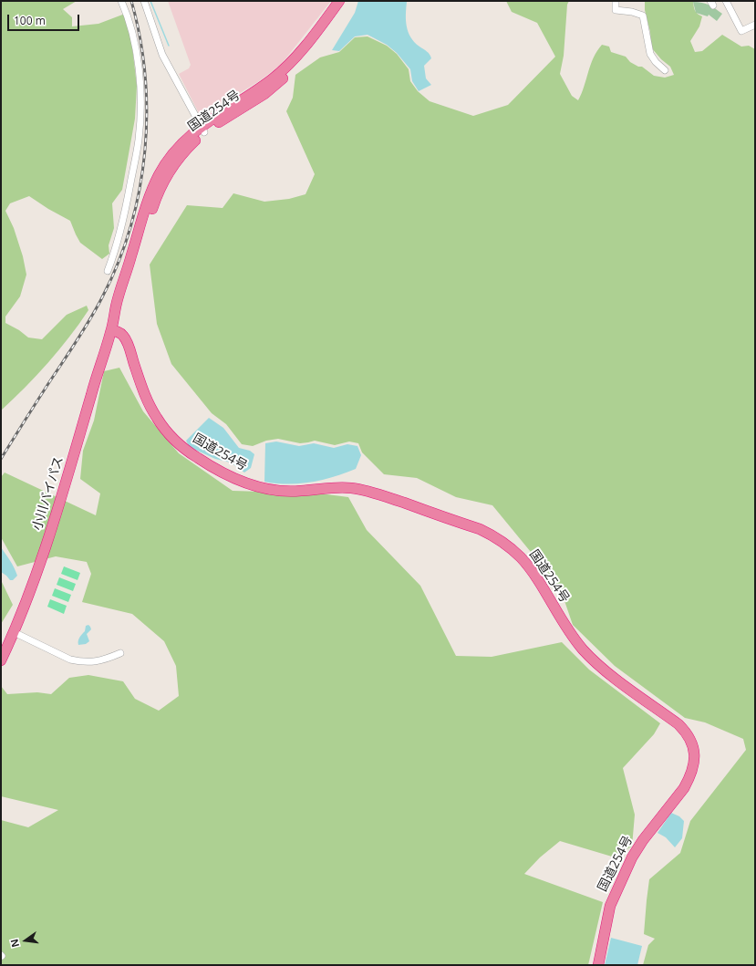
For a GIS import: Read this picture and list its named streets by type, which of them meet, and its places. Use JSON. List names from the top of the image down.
{
  "streets": {
    "highway": ["国道254号", "小川バイパス"]
  },
  "crossings": [
    ["国道254号", "小川バイパス"]
  ],
  "scale_bar": "100 m",
  "north": "left"
}
